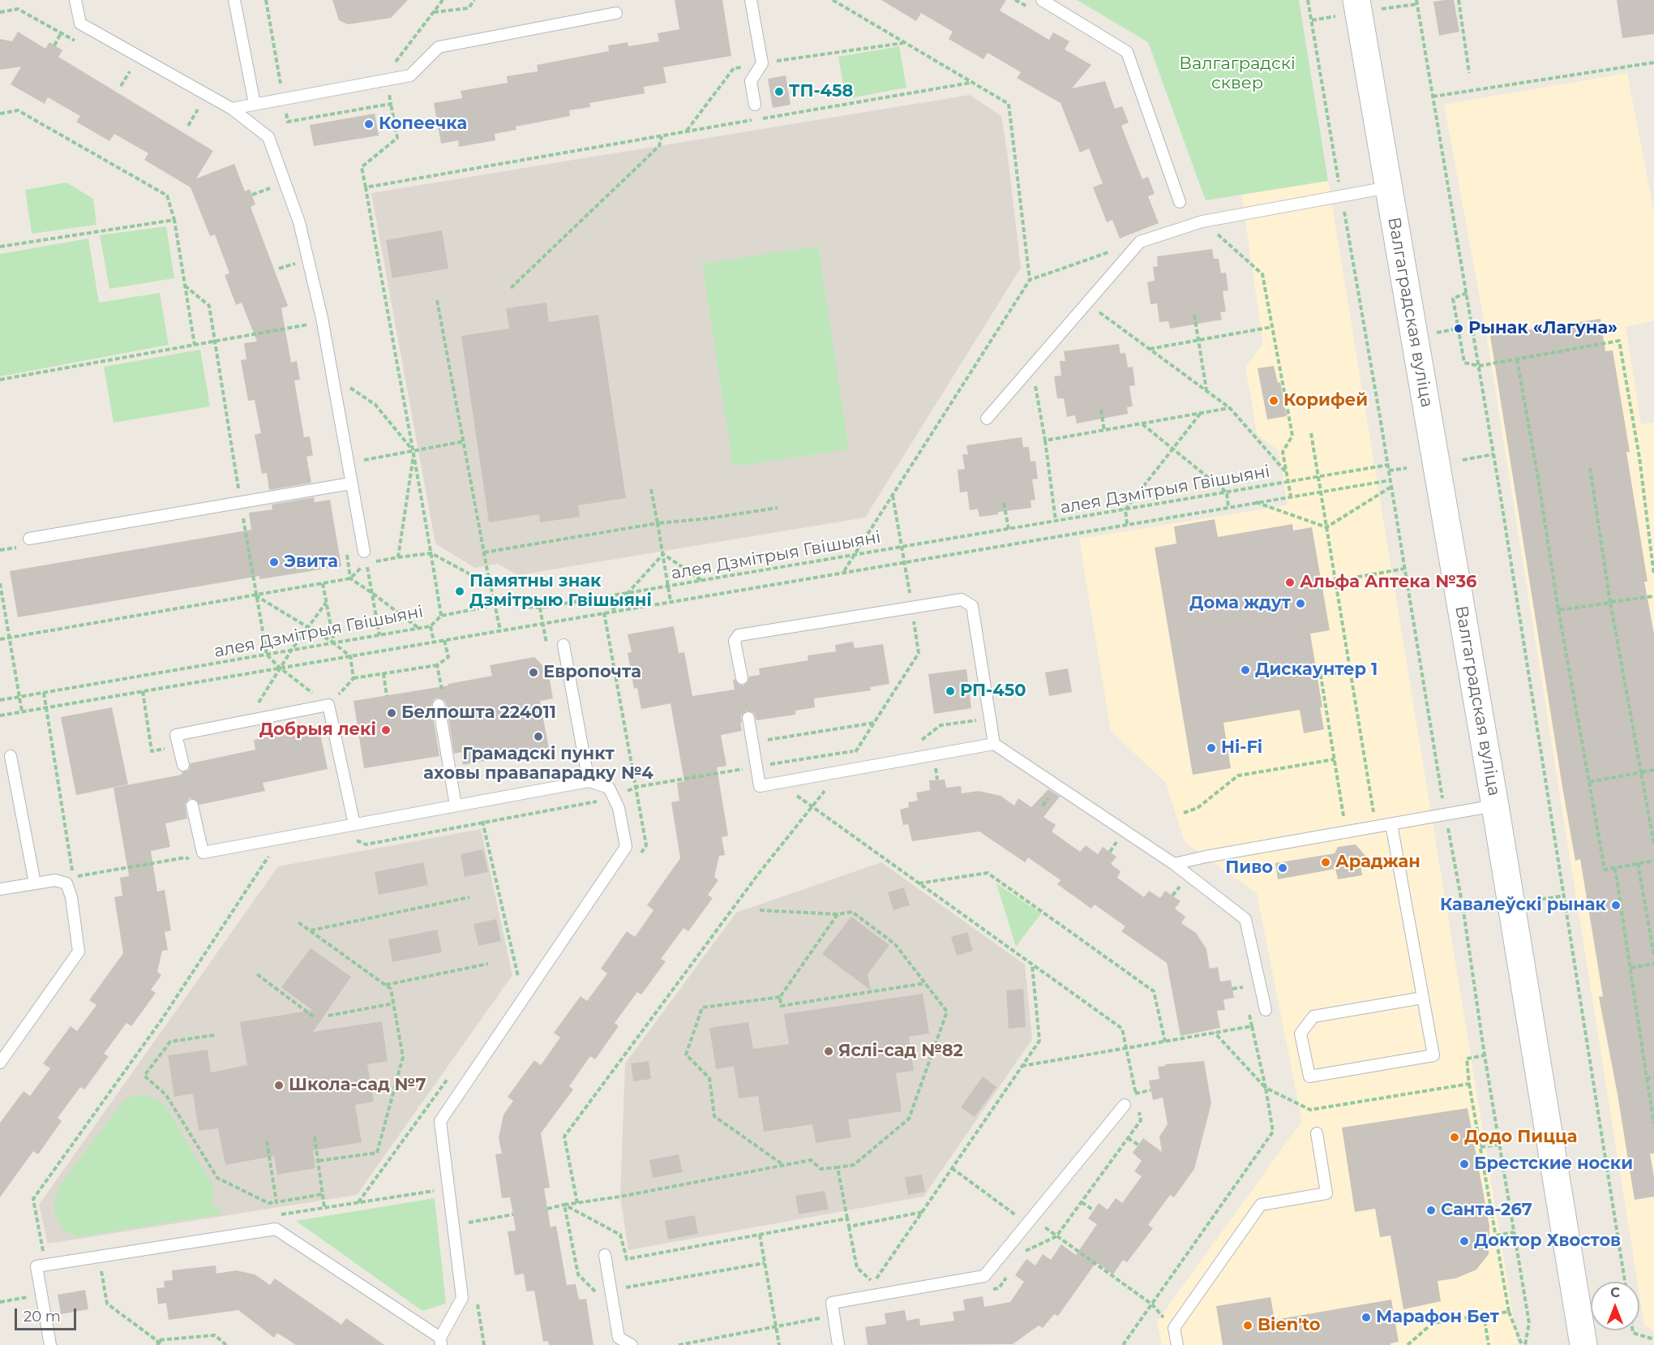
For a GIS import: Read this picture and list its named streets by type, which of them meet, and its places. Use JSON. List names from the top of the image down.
{
  "streets": {
    "main road": ["Валгаградская вуліца"],
    "path": ["алея Дзмітрыя Гвішыяні"]
  },
  "parks": ["Валгаградскі сквер"],
  "places": [
    "ТП-458",
    "Копеечка",
    "Рынак «Лагуна»",
    "Корифей",
    "Эвита",
    "Альфа Аптека №36",
    "Памятны знак Дзмітрыю Гвішыяні",
    "Дома ждут",
    "Дискаунтер 1",
    "Европочта",
    "РП-450",
    "Белпошта 224011",
    "Добрыя лекі",
    "Грамадскі пункт аховы правапарадку №4",
    "Hi-Fi",
    "Араджан",
    "Пиво",
    "Кавалеўскі рынак",
    "Яслі-сад №82",
    "Школа-сад №7",
    "Додо Пицца",
    "Брестские носки",
    "Санта-267",
    "Доктор Хвостов",
    "Марафон Бет",
    "Bien'to"
  ],
  "scale_bar": "20 m",
  "north": "top"
}
